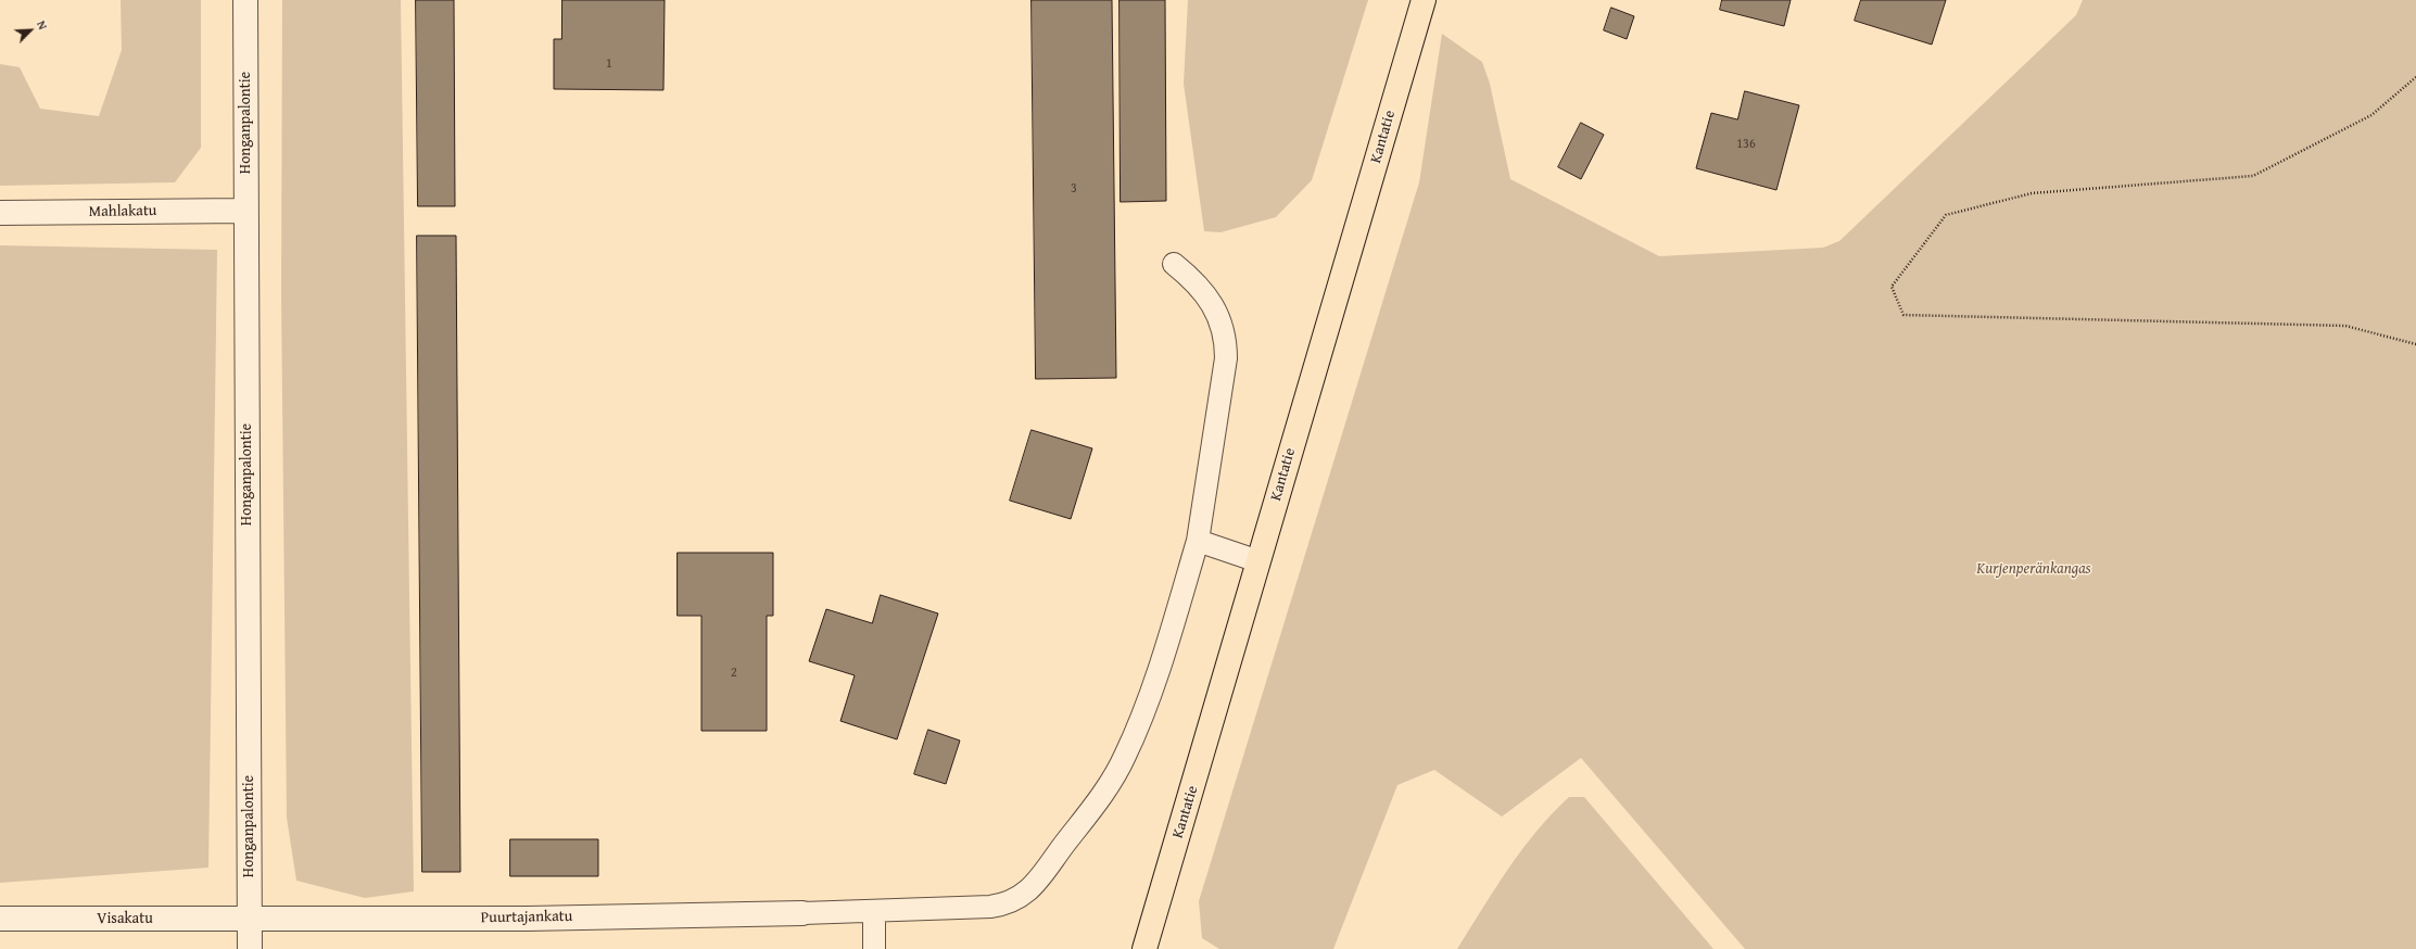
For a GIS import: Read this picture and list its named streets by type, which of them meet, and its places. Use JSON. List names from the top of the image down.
{
  "streets": {
    "main road": ["Kantatie"],
    "street": [
      "Honganpalontie",
      "Mahlakatu",
      "Puurtajankatu",
      "Visakatu"
    ]
  },
  "crossings": [
    ["Honganpalontie", "Mahlakatu"],
    ["Honganpalontie", "Puurtajankatu"],
    ["Honganpalontie", "Visakatu"],
    ["Puurtajankatu", "Visakatu"]
  ],
  "parks": ["Kurjenperänkangas"],
  "house_numbers": [
    "1",
    "136",
    "3",
    "2"
  ],
  "north": "top right"
}
